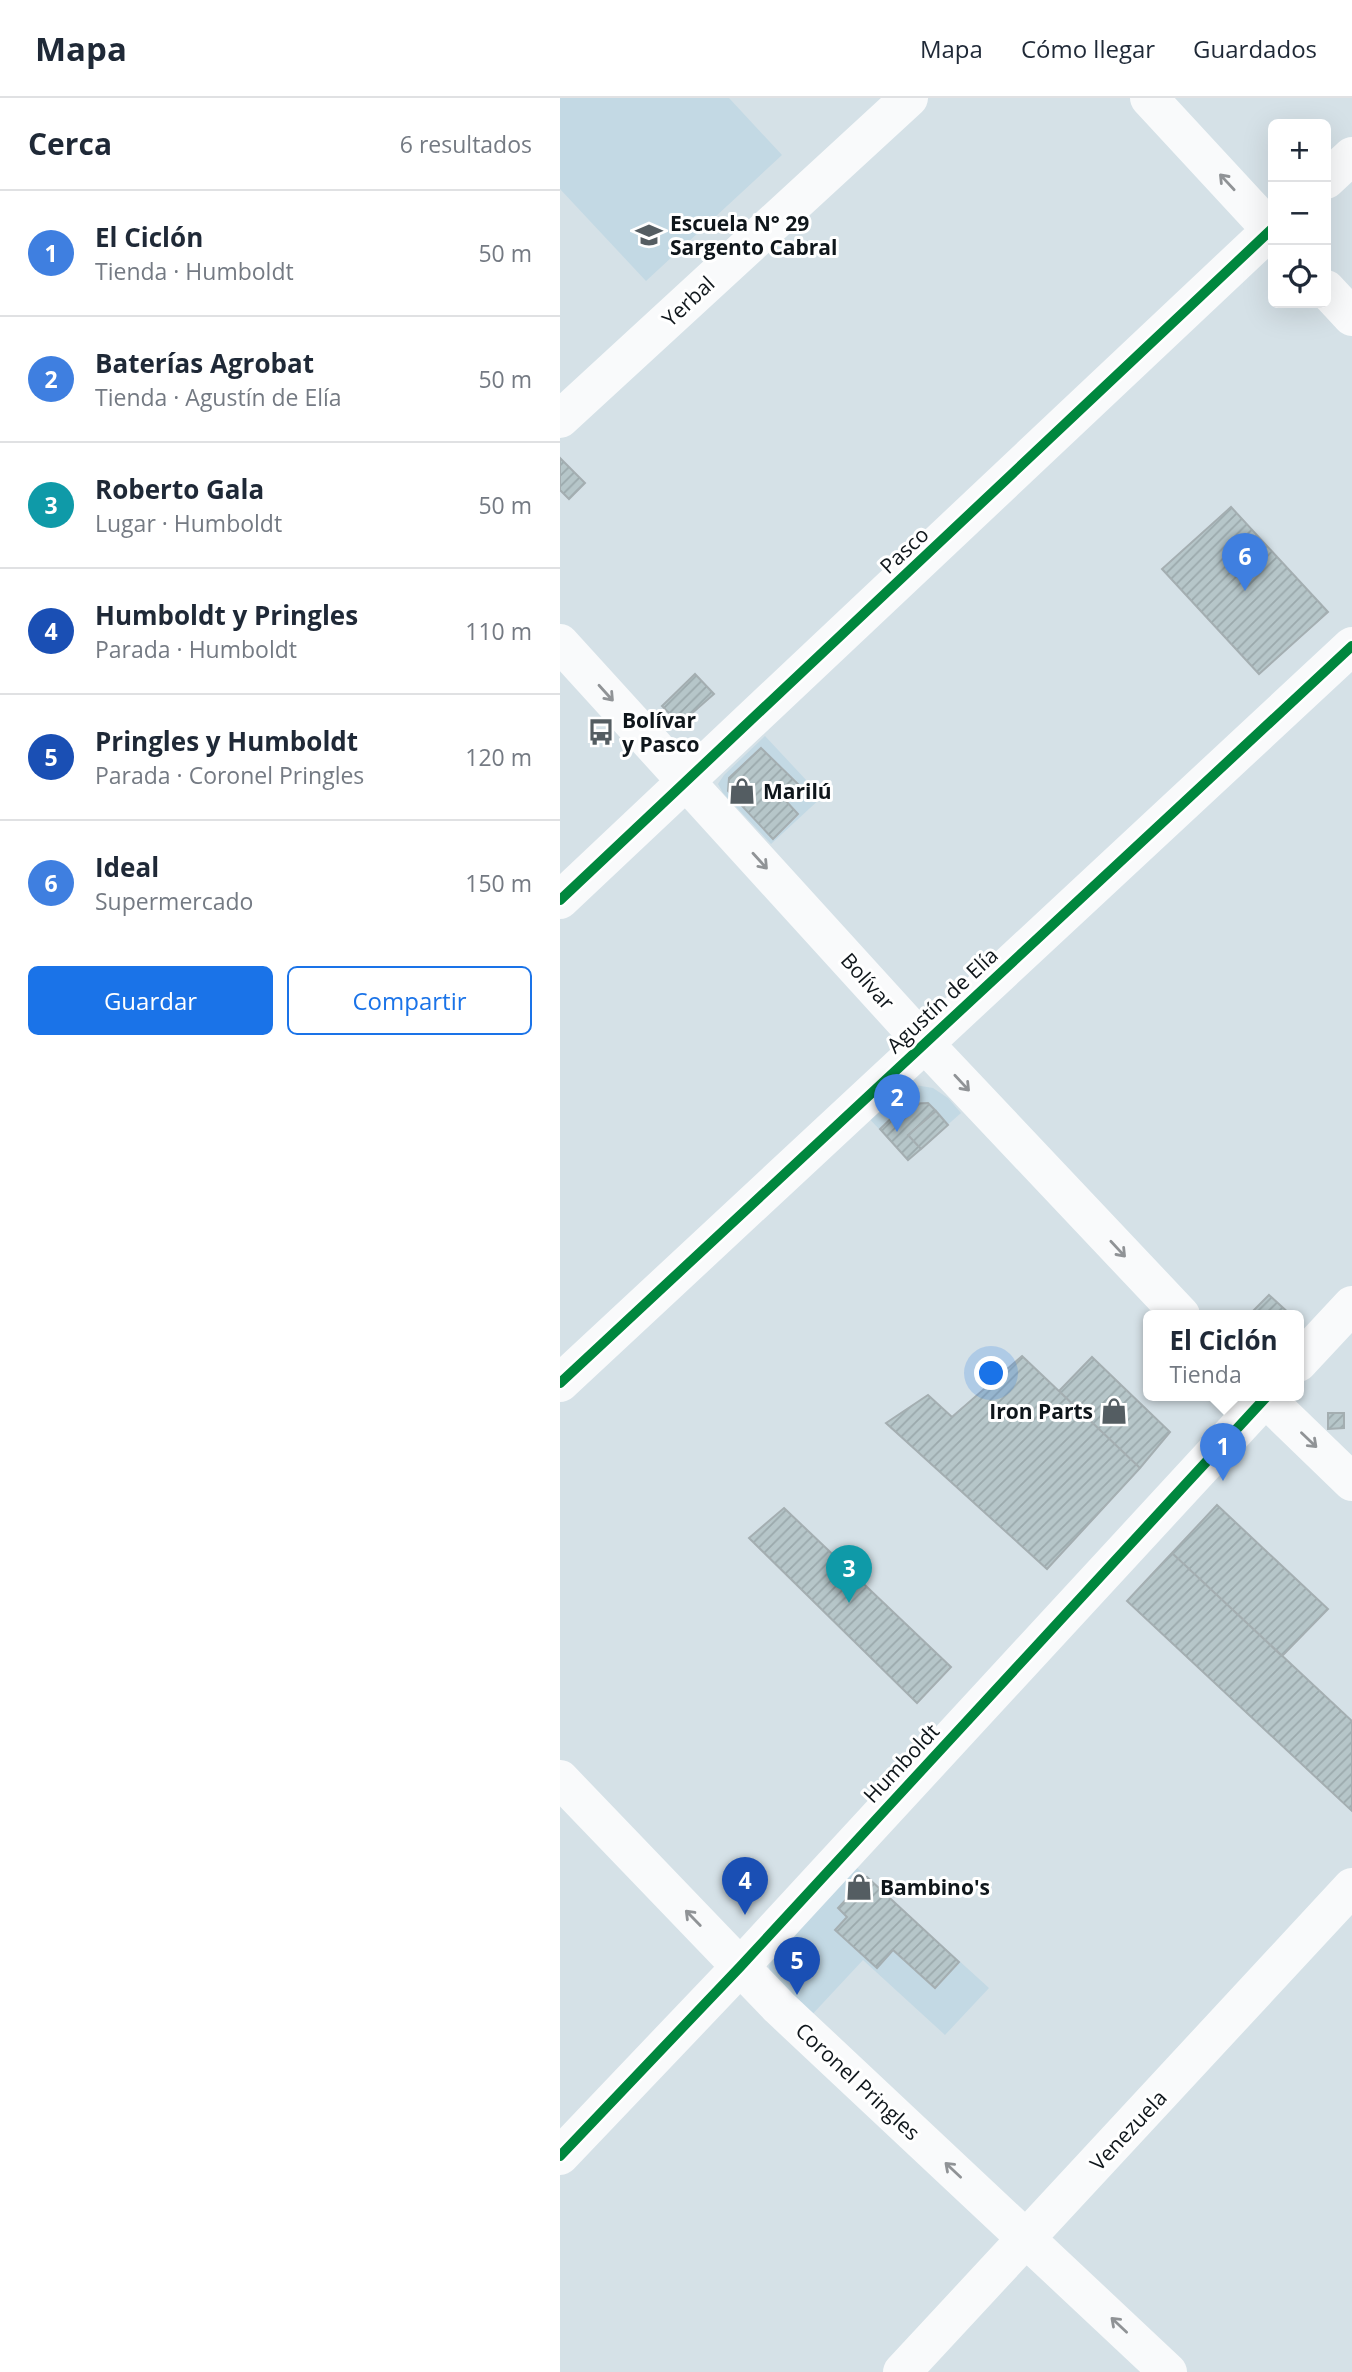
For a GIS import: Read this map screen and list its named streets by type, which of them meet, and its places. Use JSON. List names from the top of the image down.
{
  "streets": {
    "street": [
      "Yerbal",
      "Pasco",
      "Bolívar",
      "Agustín de Elía",
      "Humboldt",
      "Coronel Pringles",
      "Venezuela"
    ]
  },
  "crossings": [
    ["Pasco", "Bolívar"],
    ["Bolívar", "Agustín de Elía"],
    ["Humboldt", "Coronel Pringles"],
    ["Coronel Pringles", "Venezuela"]
  ],
  "one_way": ["Bolívar", "Coronel Pringles"],
  "places": {
    "school or university": ["Escuela N° 29 Sargento Cabral"],
    "bus stop": ["Bolívar y Pasco"],
    "shop": ["Marilú", "Iron Parts", "Bambino's"]
  },
  "page": {
    "header": "Mapa",
    "nav": ["Mapa", "Cómo llegar", "Guardados"],
    "heading": ["Cerca", "6 resultados"],
    "map_buttons": ["+", "−"],
    "list": [
      {
        "mark": "1",
        "name": "El Ciclón",
        "note": "Tienda · Humboldt",
        "value": "50 m"
      },
      {
        "mark": "2",
        "name": "Baterías Agrobat",
        "note": "Tienda · Agustín de Elía",
        "value": "50 m"
      },
      {
        "mark": "3",
        "name": "Roberto Gala",
        "note": "Lugar · Humboldt",
        "value": "50 m"
      },
      {
        "mark": "4",
        "name": "Humboldt y Pringles",
        "note": "Parada · Humboldt",
        "value": "110 m"
      },
      {
        "mark": "5",
        "name": "Pringles y Humboldt",
        "note": "Parada · Coronel Pringles",
        "value": "120 m"
      },
      {
        "mark": "6",
        "name": "Ideal",
        "note": "Supermercado",
        "value": "150 m"
      }
    ],
    "pins": [
      "6",
      "2",
      "1",
      "3",
      "4",
      "5"
    ],
    "buttons": ["Guardar", "Compartir"],
    "popup": ["El Ciclón", "Tienda"]
  }
}
